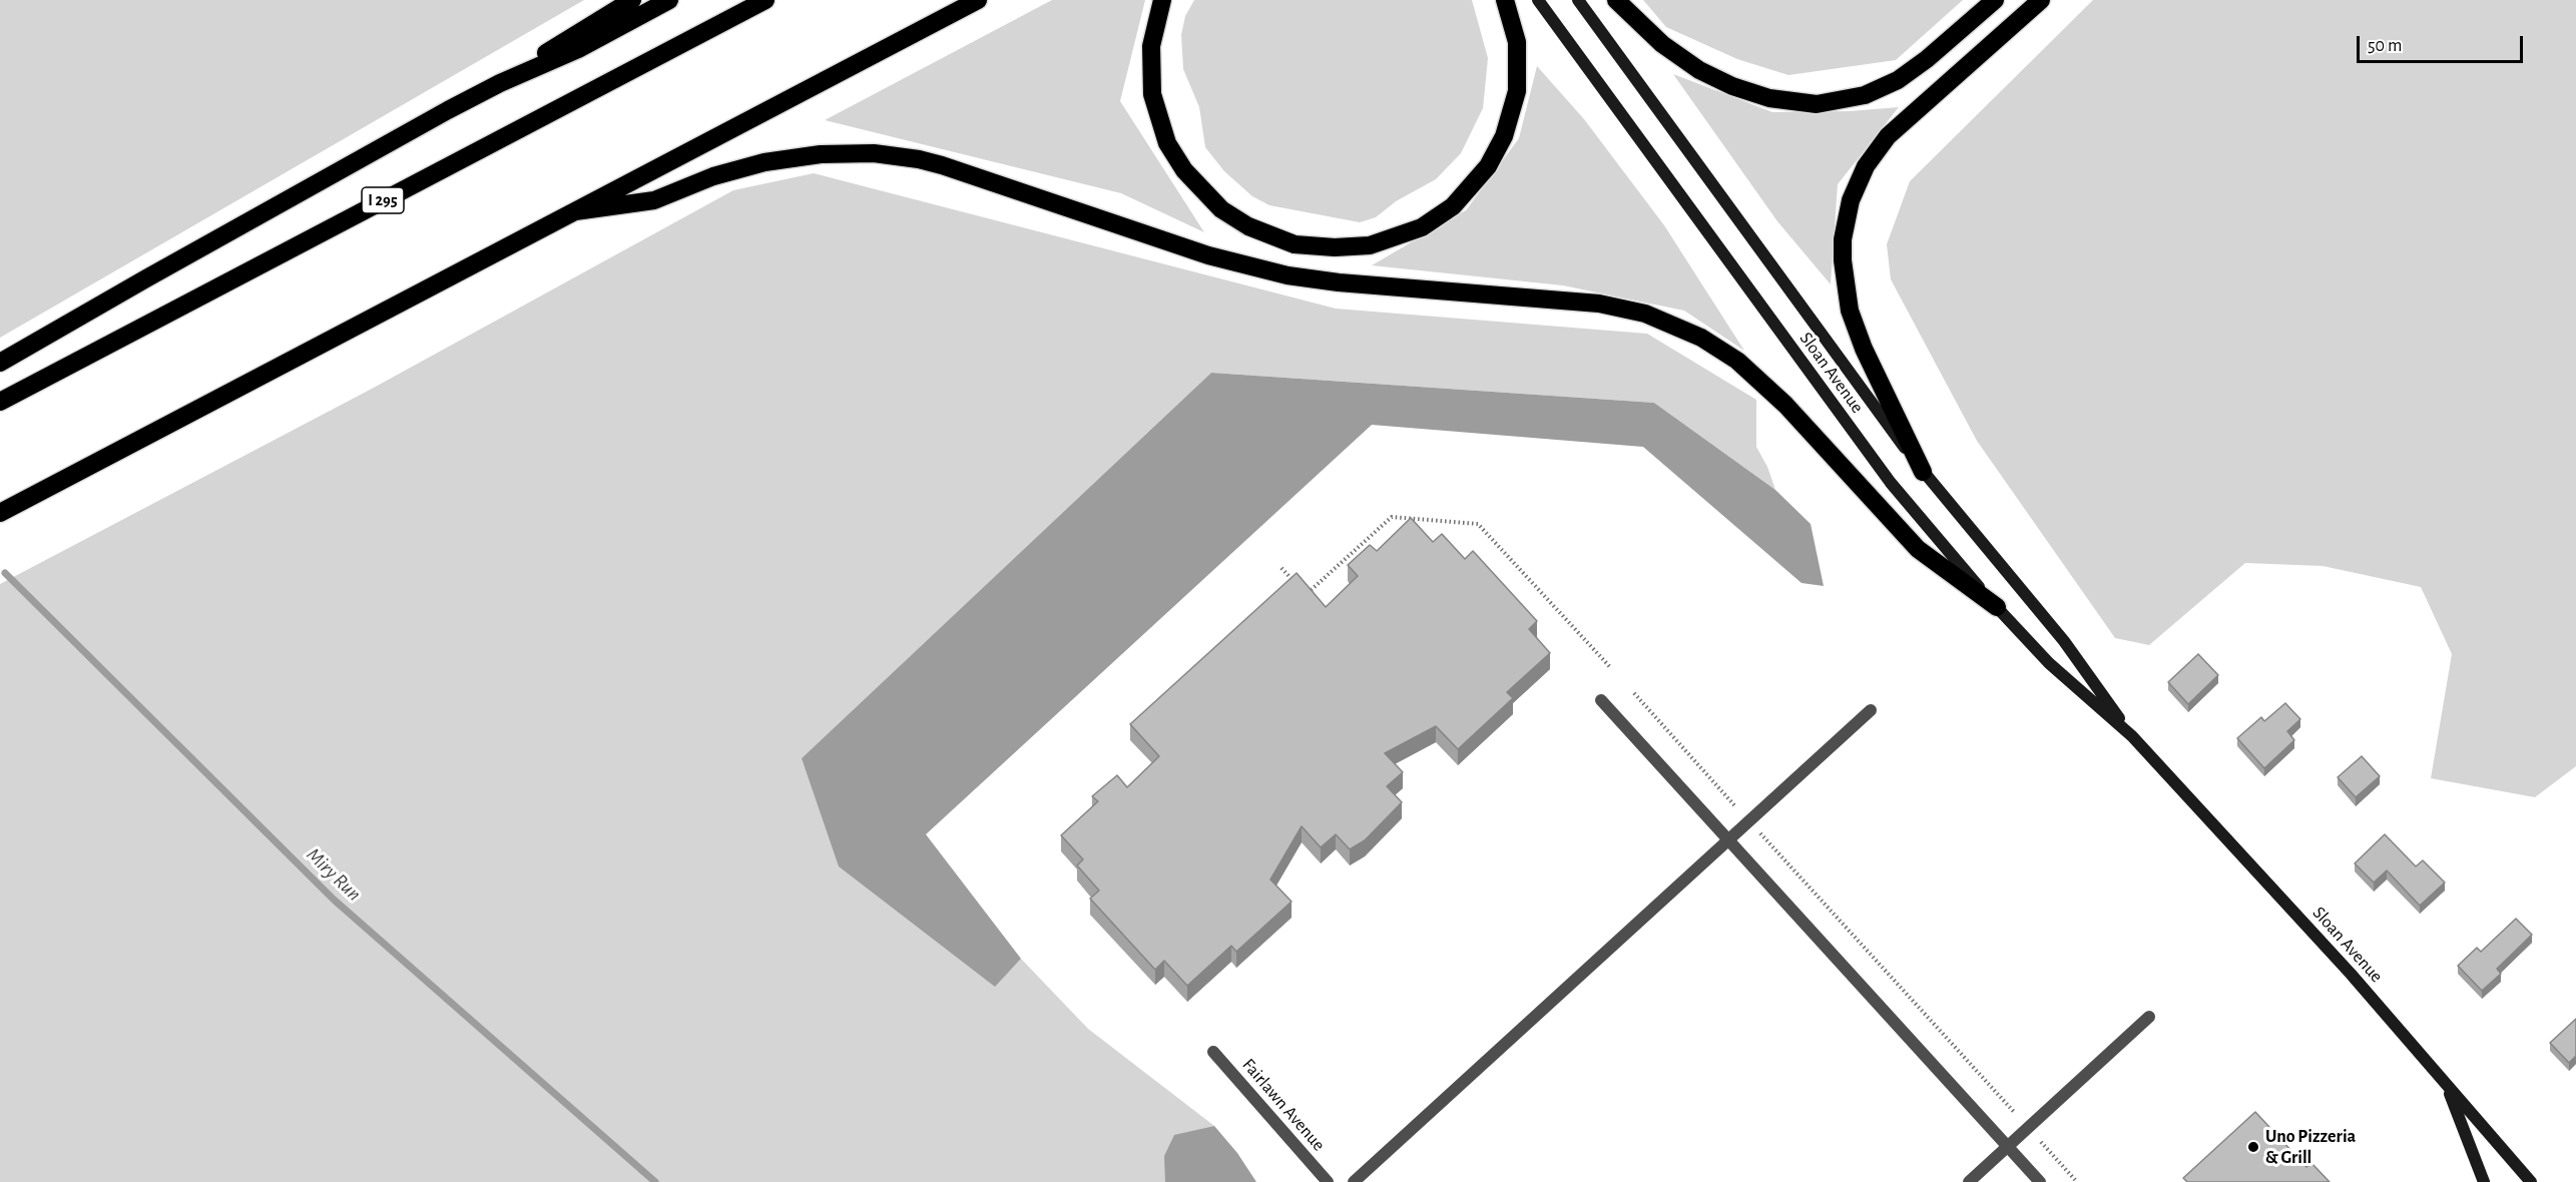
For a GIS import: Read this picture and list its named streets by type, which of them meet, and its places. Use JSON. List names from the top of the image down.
{
  "streets": {
    "highway": ["I 295"],
    "main road": ["Sloan Avenue"],
    "street": ["Fairlawn Avenue"]
  },
  "water": ["Miry Run"],
  "places": ["Uno Pizzeria & Grill"],
  "scale_bar": "50 m"
}
